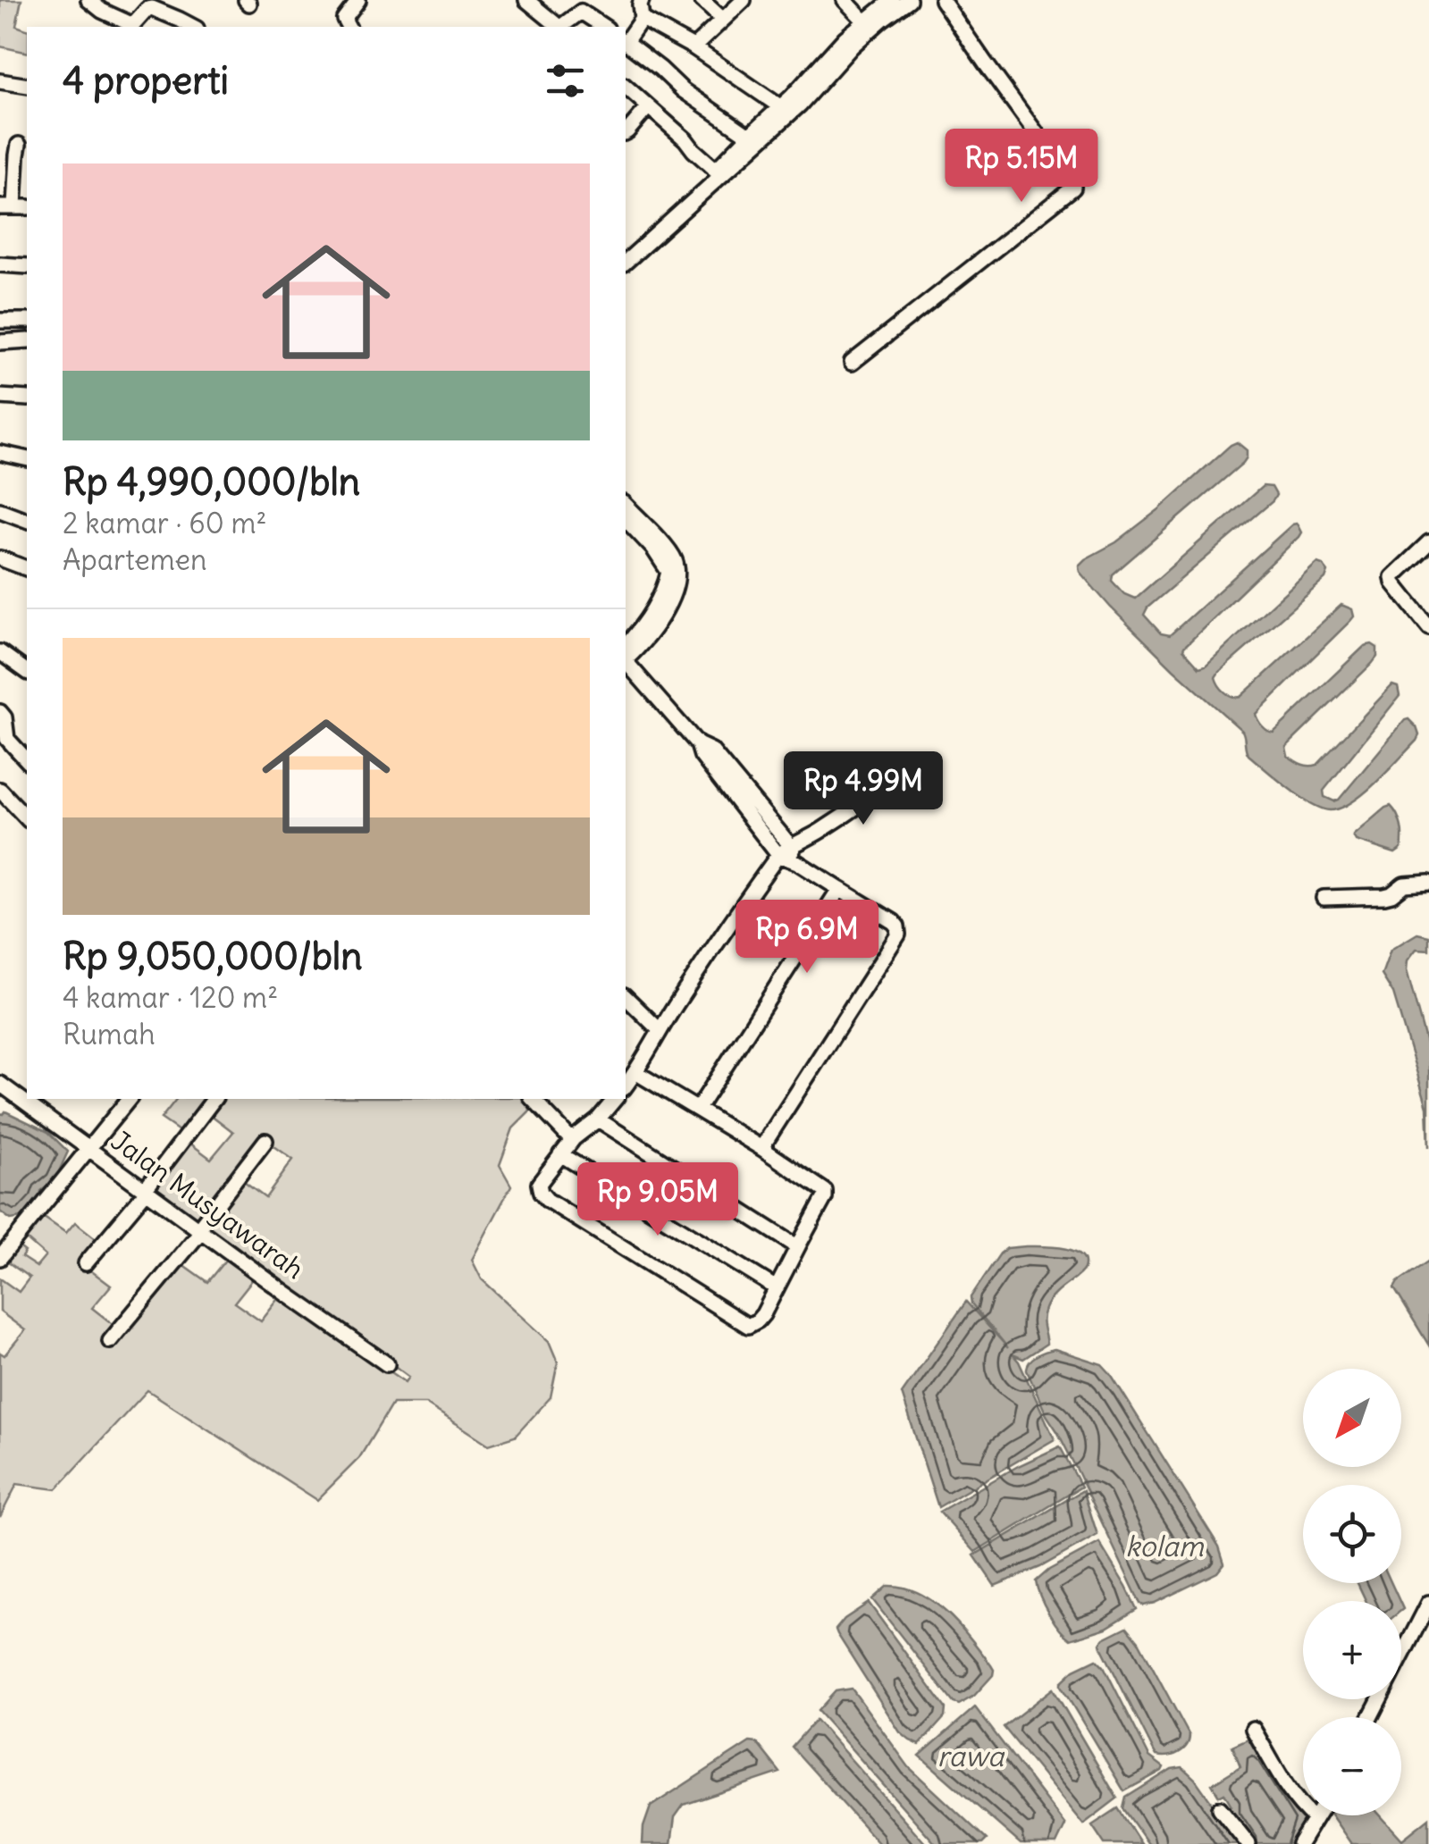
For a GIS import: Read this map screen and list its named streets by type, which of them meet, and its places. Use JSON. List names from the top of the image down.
{
  "streets": {
    "street": ["Jalan Musyawarah"]
  },
  "water": ["kolam", "rawa"],
  "north": "bottom left",
  "page": {
    "heading": "4 properti",
    "price": [
      "Rp 5.15M",
      "Rp 4.99M",
      "Rp 6.9M",
      "Rp 9.05M"
    ],
    "list": [
      {
        "name": "Rp 4,990,000/bln",
        "note": "2 kamar · 60 m² · Apartemen"
      },
      {
        "name": "Rp 9,050,000/bln",
        "note": "4 kamar · 120 m² · Rumah"
      }
    ],
    "map_buttons": ["+", "−"]
  }
}
